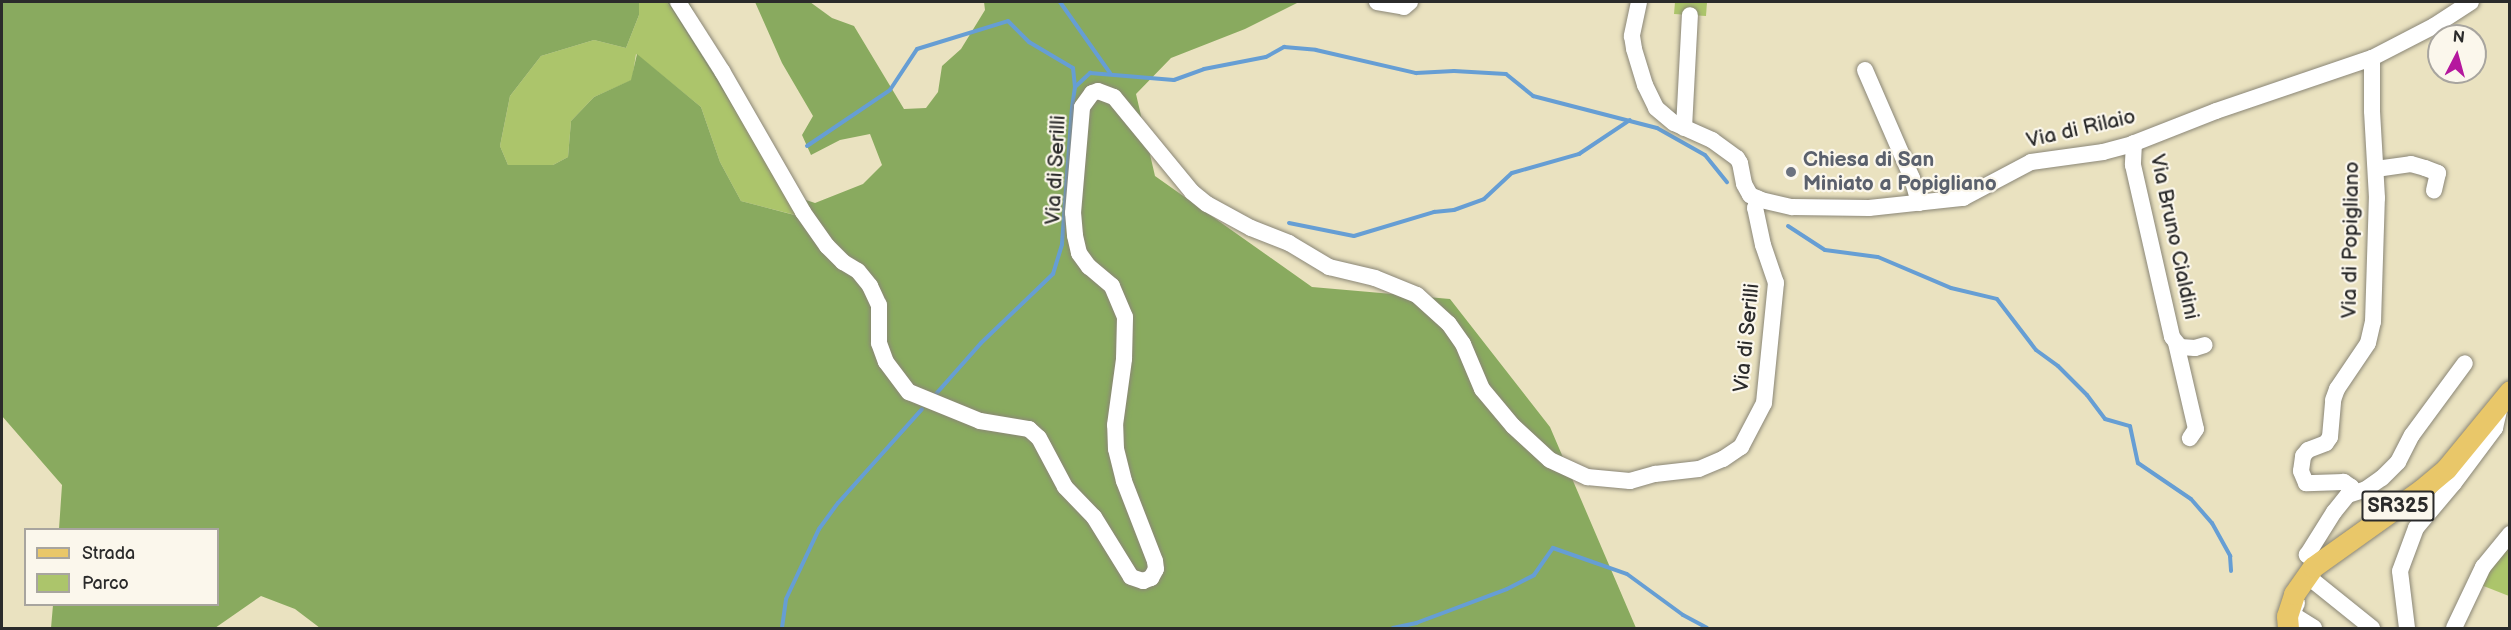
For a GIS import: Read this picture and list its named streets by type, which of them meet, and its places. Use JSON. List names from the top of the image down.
{
  "streets": {
    "main road": ["SR325"],
    "street": [
      "Via di Rilaio",
      "Via di Serilli",
      "Via Bruno Cialdini",
      "Via di Popigliano"
    ]
  },
  "crossings": [
    ["Via di Rilaio", "Via di Serilli"],
    ["Via di Rilaio", "Via Bruno Cialdini"],
    ["Via di Rilaio", "Via di Popigliano"]
  ],
  "places": ["Chiesa di San Miniato a Popigliano"],
  "legend": ["Strada", "Parco"],
  "north": "top"
}
